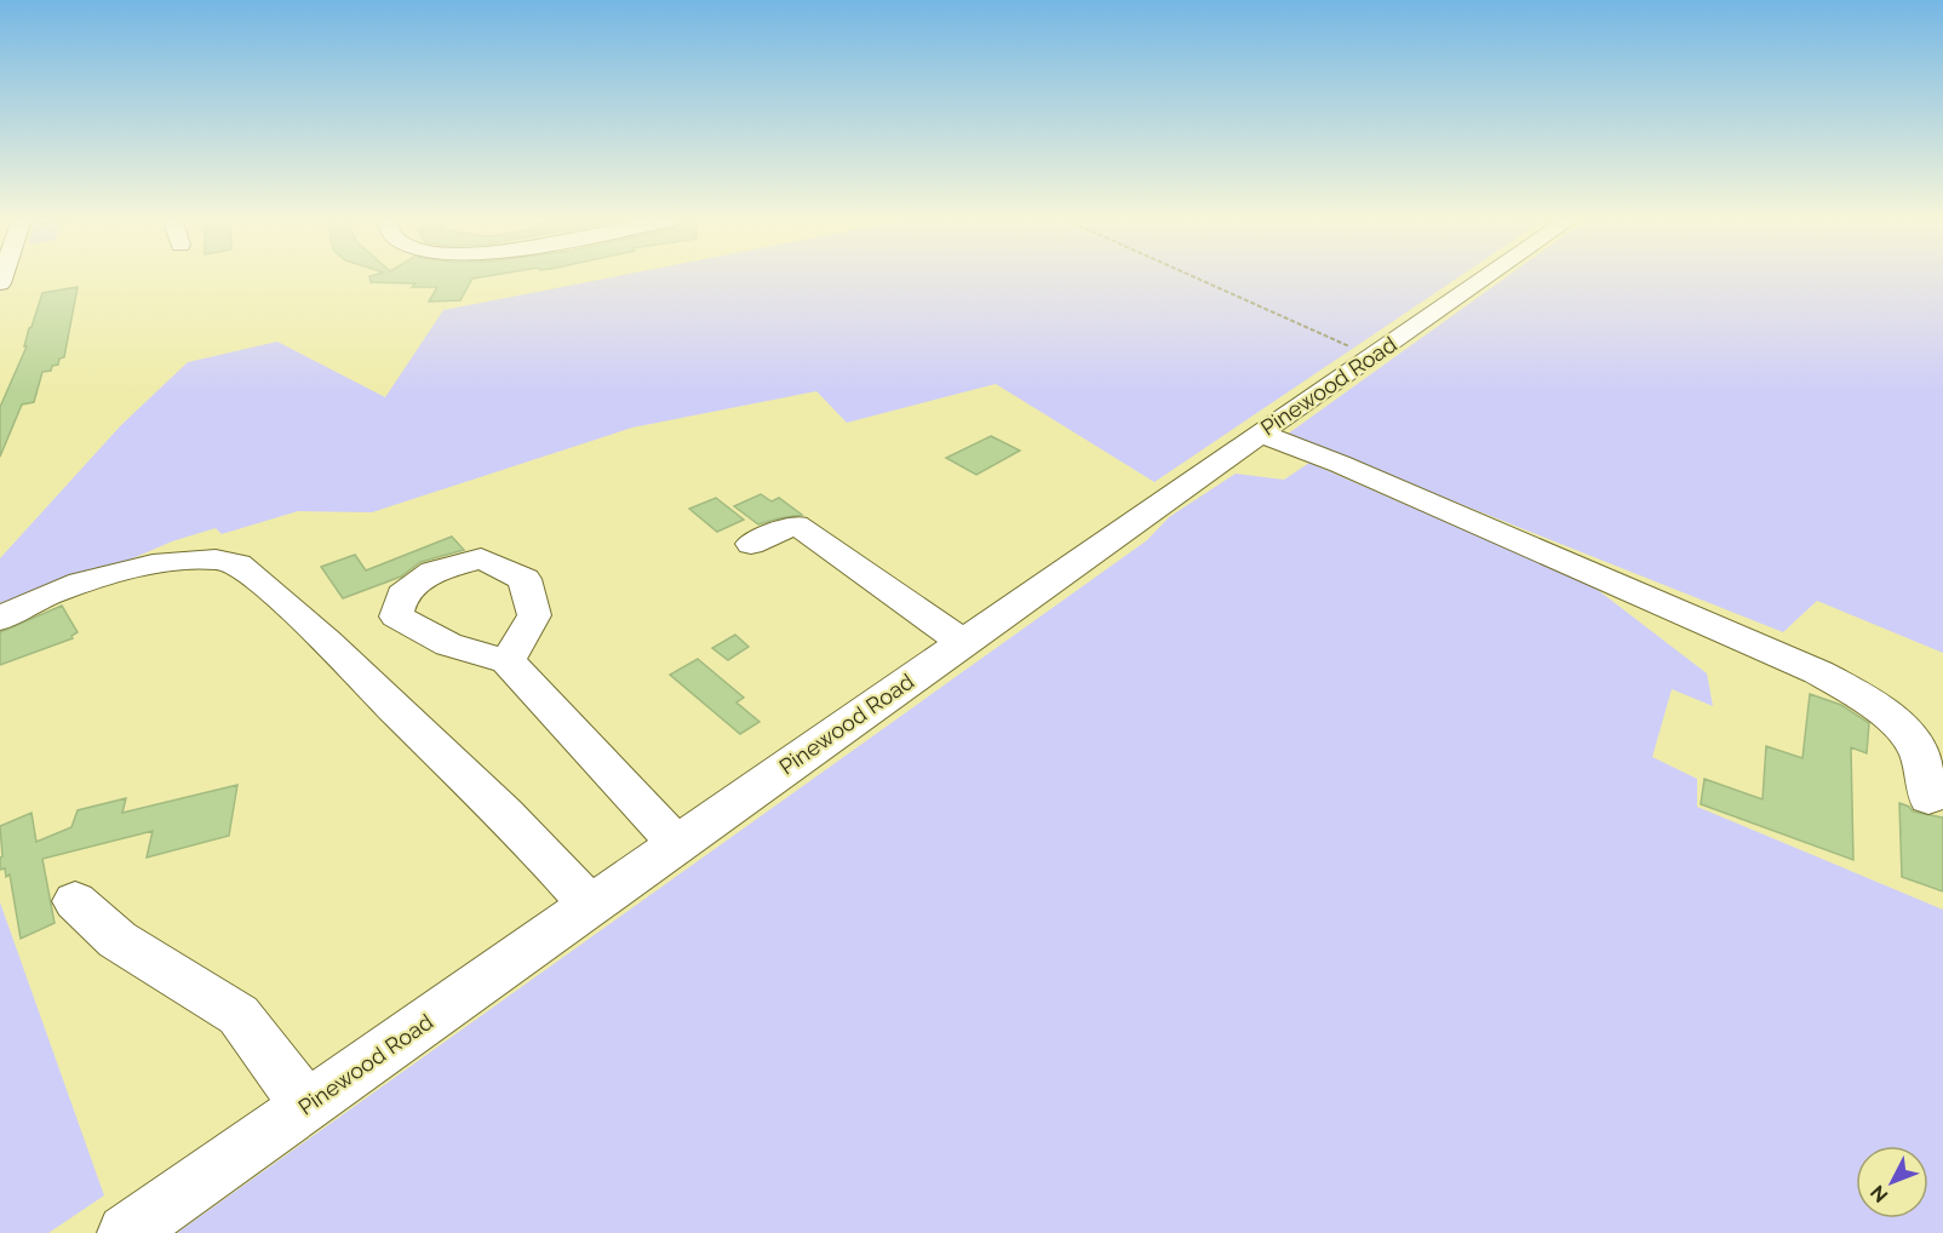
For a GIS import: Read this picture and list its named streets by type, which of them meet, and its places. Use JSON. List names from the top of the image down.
{
  "streets": {
    "street": ["Pinewood Road"]
  },
  "north": "bottom left"
}
